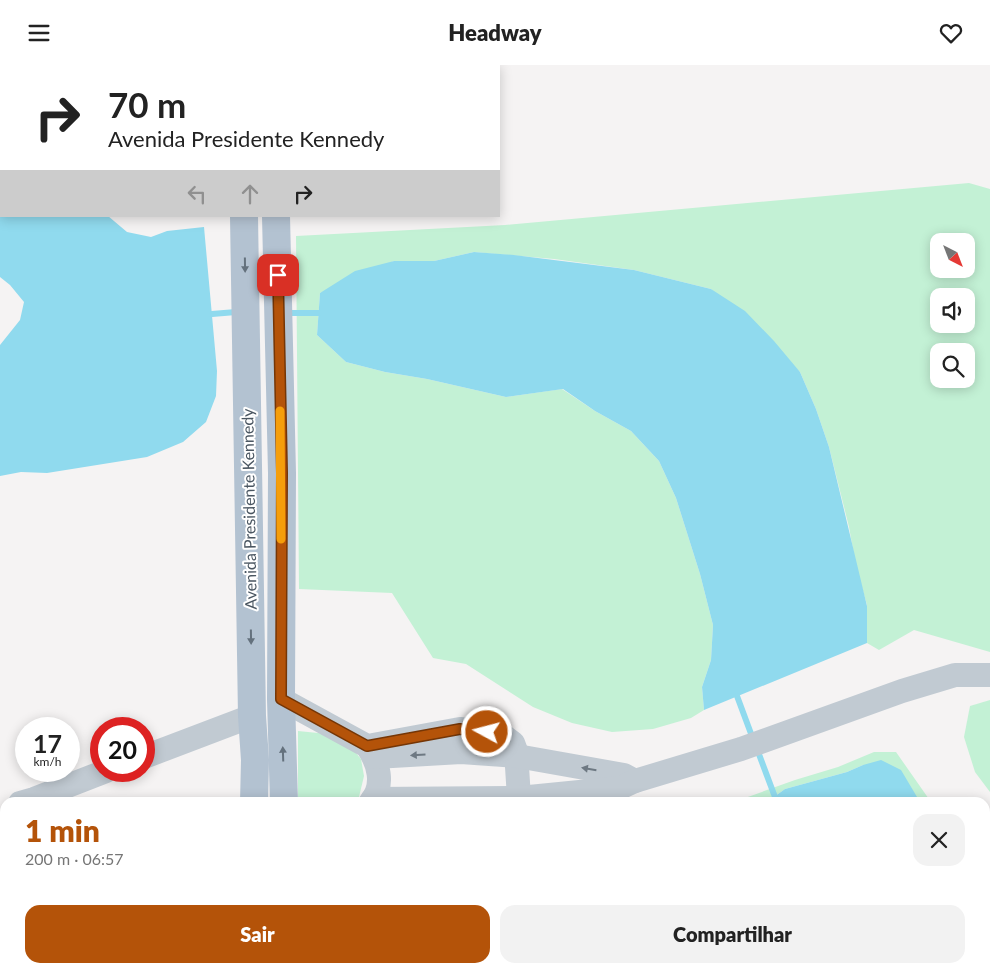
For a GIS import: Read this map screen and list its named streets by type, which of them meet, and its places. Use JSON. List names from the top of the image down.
{
  "streets": {
    "main road": ["Avenida Presidente Kennedy"]
  },
  "north": "bottom right",
  "page": {
    "header": "Headway",
    "turn": ["70 m", "Avenida Presidente Kennedy"],
    "speed": "17 km/h",
    "limit": "20",
    "heading": ["1 min", "200 m · 06:57"],
    "buttons": ["Sair", "Compartilhar"]
  }
}
